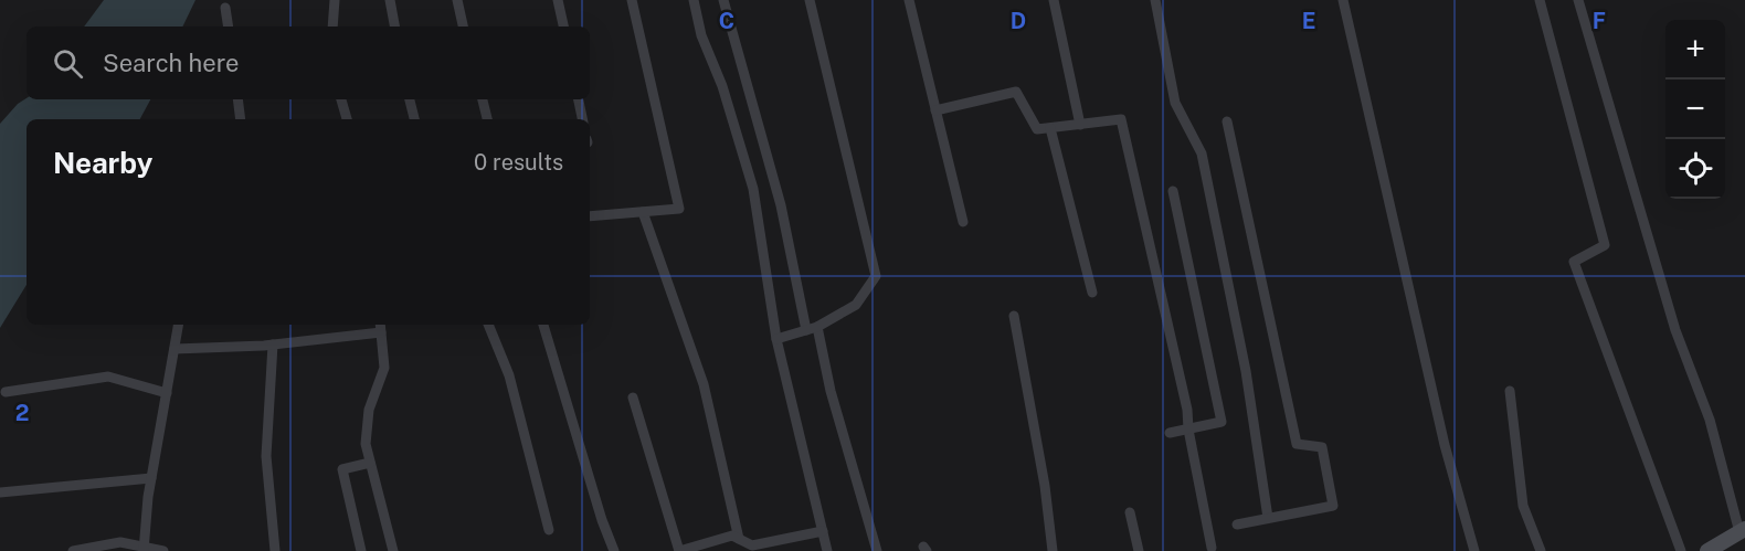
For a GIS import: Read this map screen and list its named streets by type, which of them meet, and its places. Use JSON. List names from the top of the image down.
{
  "page": {
    "map_buttons": ["+", "−"],
    "search": "Search here",
    "heading": ["Nearby", "0 results"]
  },
  "grid": {
    "columns": [
      "C",
      "D",
      "E",
      "F"
    ],
    "rows": ["2"]
  }
}
